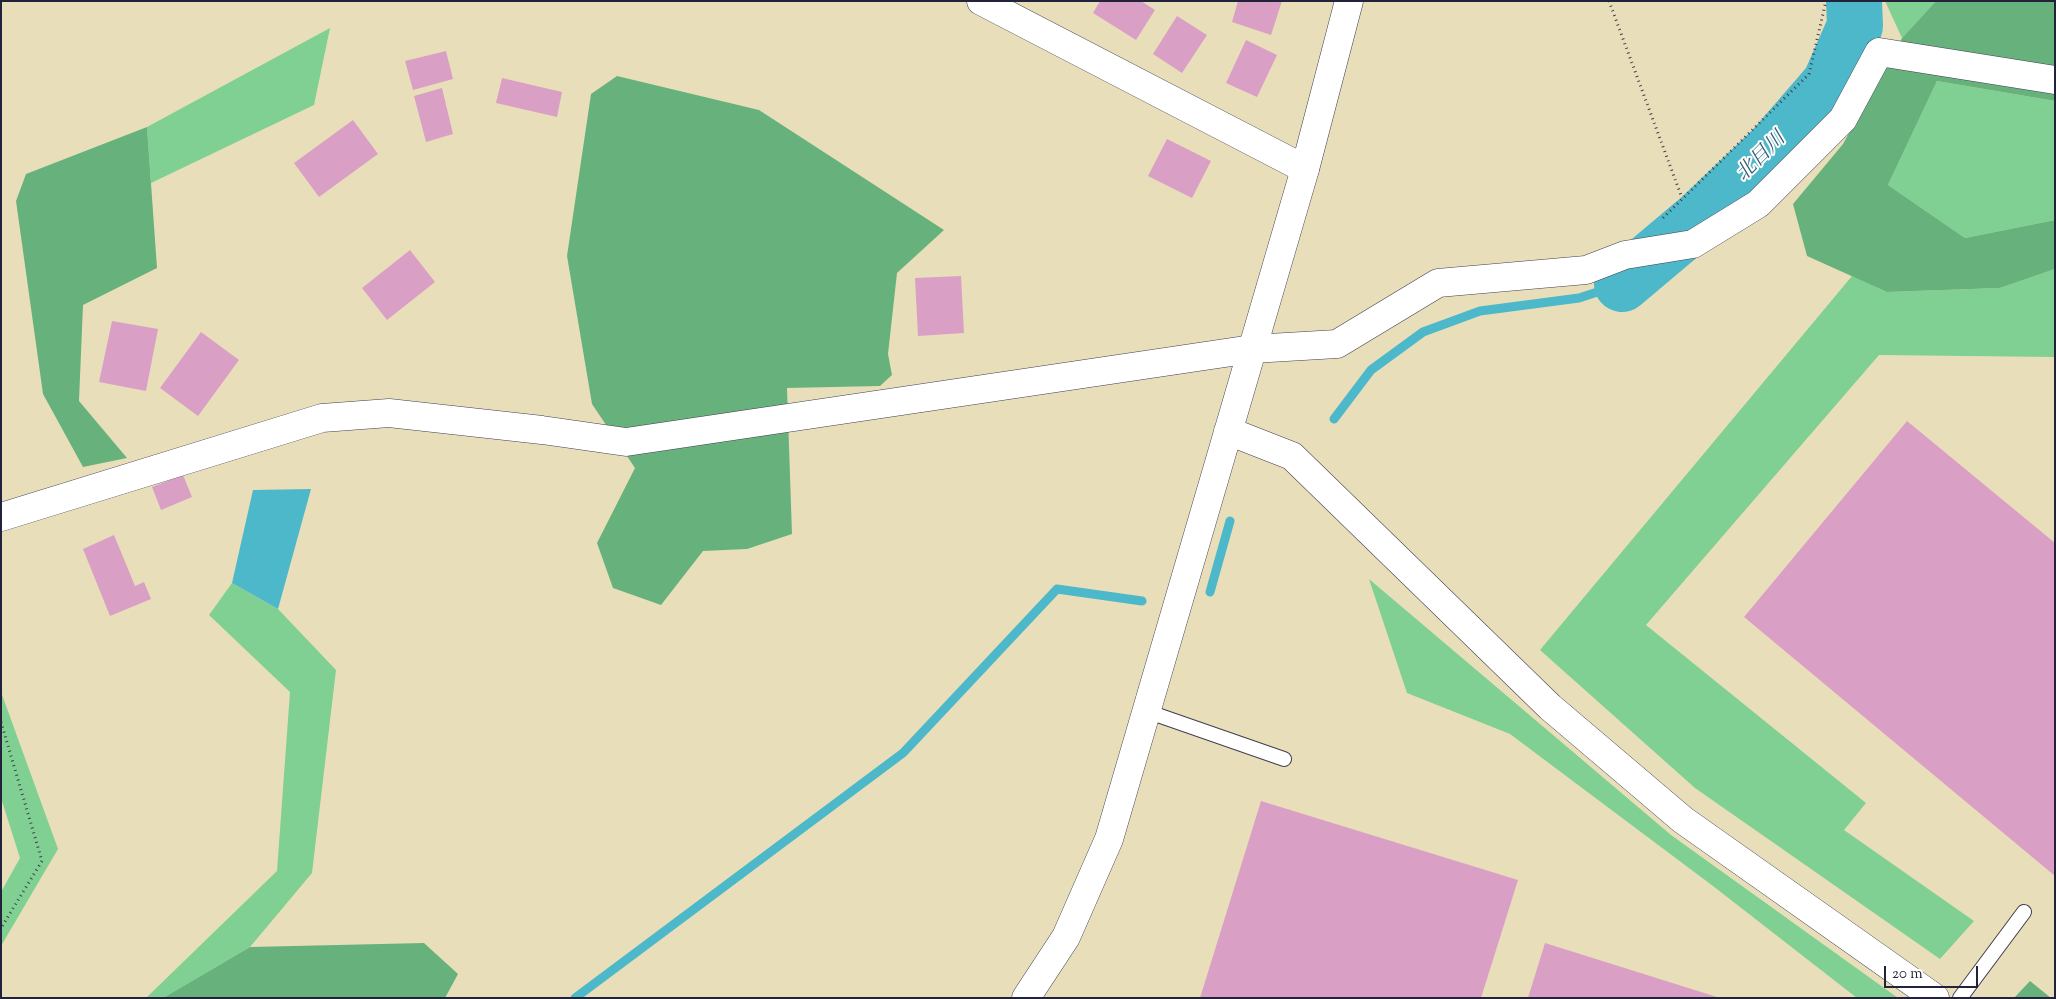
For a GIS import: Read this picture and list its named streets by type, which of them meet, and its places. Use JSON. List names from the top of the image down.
{
  "water": ["北目川"],
  "scale_bar": "20 m"
}
